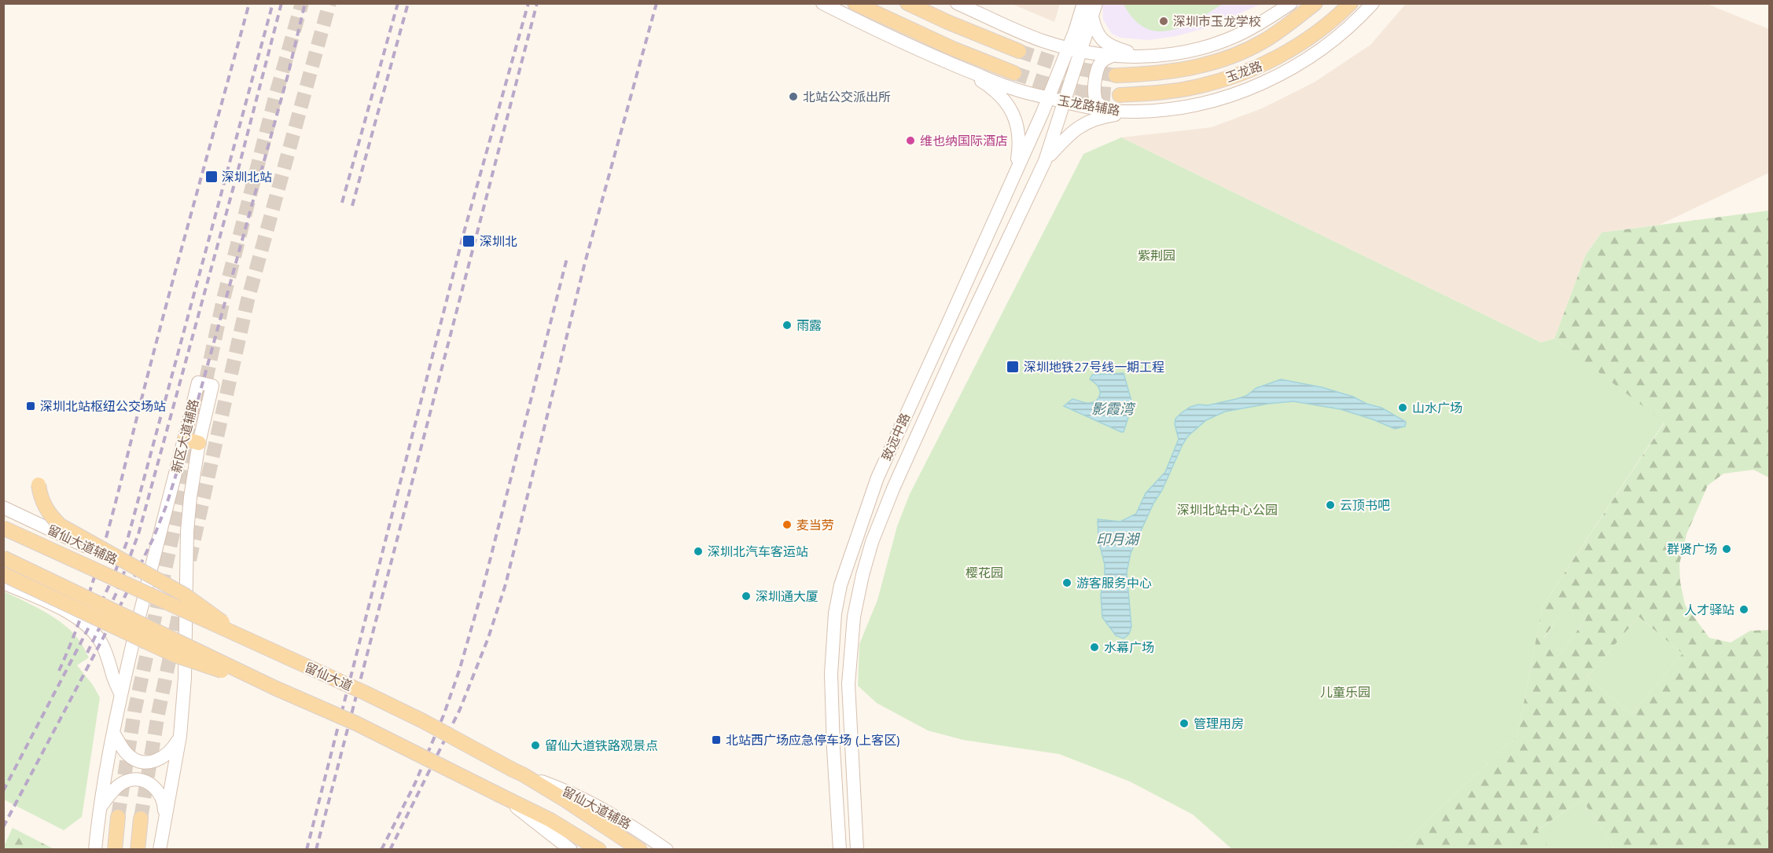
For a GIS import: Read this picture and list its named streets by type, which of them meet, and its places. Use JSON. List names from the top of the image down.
{
  "streets": {
    "main road": [
      "玉龙路",
      "玉龙路辅路",
      "新区大道辅路",
      "致远中路",
      "留仙大道辅路",
      "留仙大道"
    ]
  },
  "crossings": [
    ["玉龙路辅路", "致远中路"],
    ["新区大道辅路", "留仙大道辅路"],
    ["留仙大道辅路", "留仙大道"]
  ],
  "water": ["影霞湾", "印月湖"],
  "parks": [
    "紫荆园",
    "深圳北站中心公园",
    "樱花园",
    "儿童乐园"
  ],
  "places": {
    "other": [
      "深圳市玉龙学校",
      "北站公交派出所",
      "维也纳国际酒店",
      "雨露",
      "山水广场",
      "云顶书吧",
      "麦当劳",
      "群贤广场",
      "深圳北汽车客运站",
      "游客服务中心",
      "深圳通大厦",
      "人才驿站",
      "水幕广场",
      "管理用房",
      "留仙大道铁路观景点"
    ],
    "transit": [
      "深圳北站",
      "深圳北",
      "深圳地铁27号线一期工程",
      "深圳北站枢纽公交场站",
      "北站西广场应急停车场 (上客区)"
    ]
  }
}
